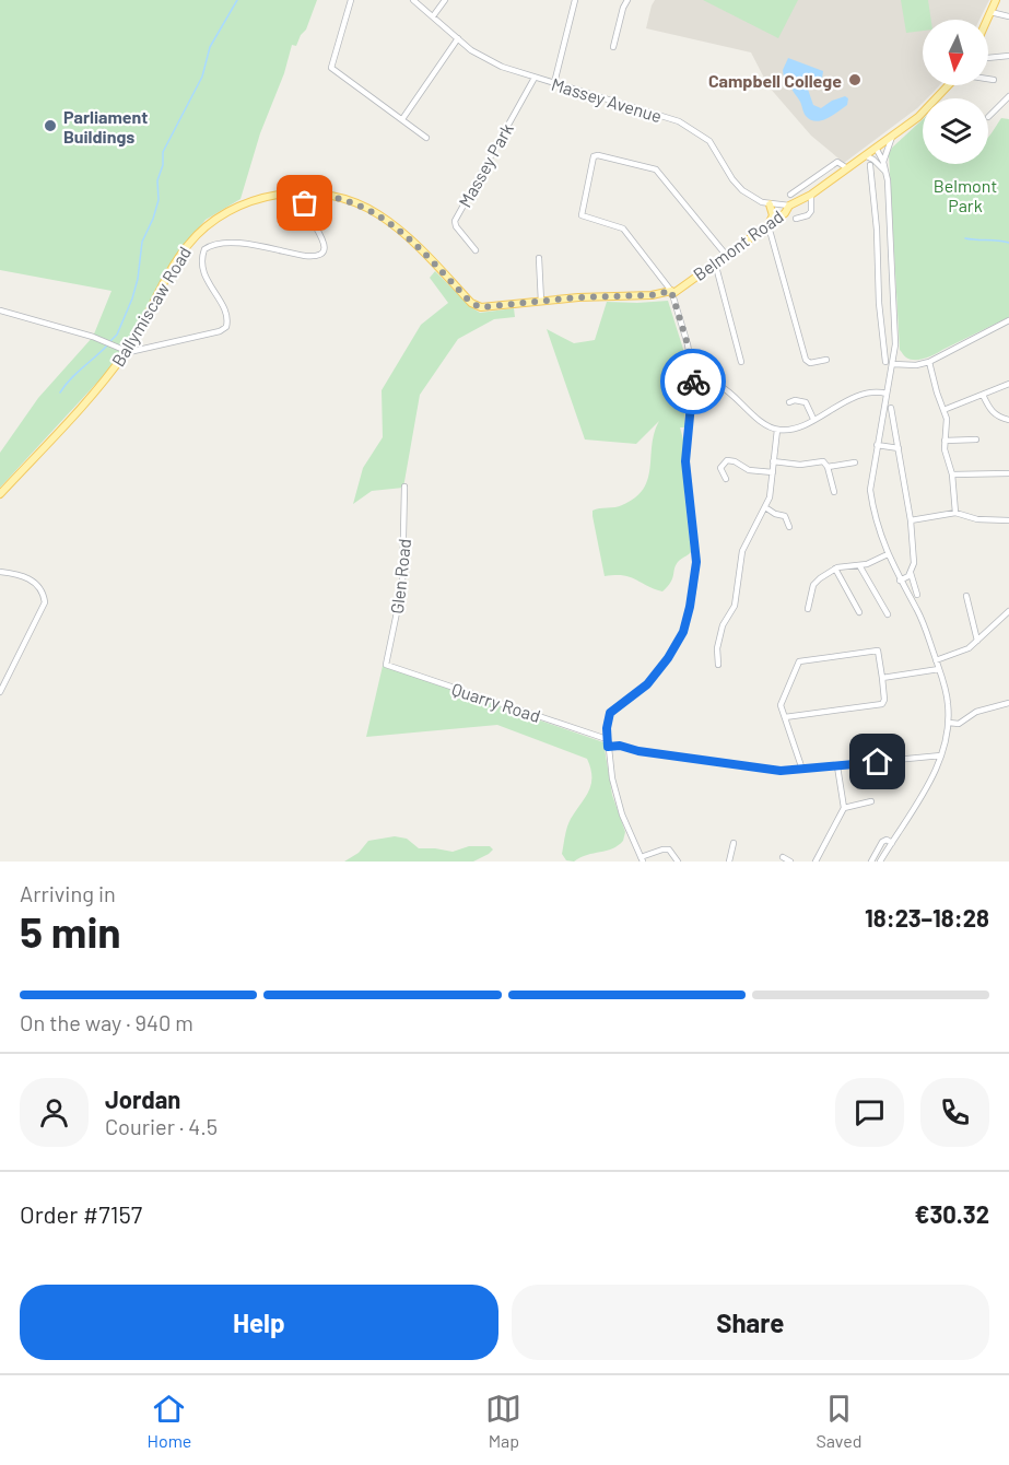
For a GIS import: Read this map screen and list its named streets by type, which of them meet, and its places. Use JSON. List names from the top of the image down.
{
  "streets": {
    "main road": ["Belmont Road", "Ballymiscaw Road"],
    "street": [
      "Massey Avenue",
      "Massey Park",
      "Glen Road",
      "Quarry Road"
    ]
  },
  "crossings": [
    ["Massey Avenue", "Massey Park"],
    ["Massey Avenue", "Belmont Road"],
    ["Belmont Road", "Ballymiscaw Road"],
    ["Glen Road", "Quarry Road"]
  ],
  "parks": ["Belmont Park"],
  "places": ["Campbell College", "Parliament Buildings"],
  "north": "bottom",
  "page": {
    "heading": ["5 min", "Arriving in", "18:23–18:28"],
    "panel": [
      "Jordan",
      "Courier · 4.5",
      "Order #7157",
      "€30.32"
    ],
    "bar": "On the way · 940 m",
    "buttons": ["Help", "Share"],
    "tabs": ["Home", "Map", "Saved"]
  }
}
